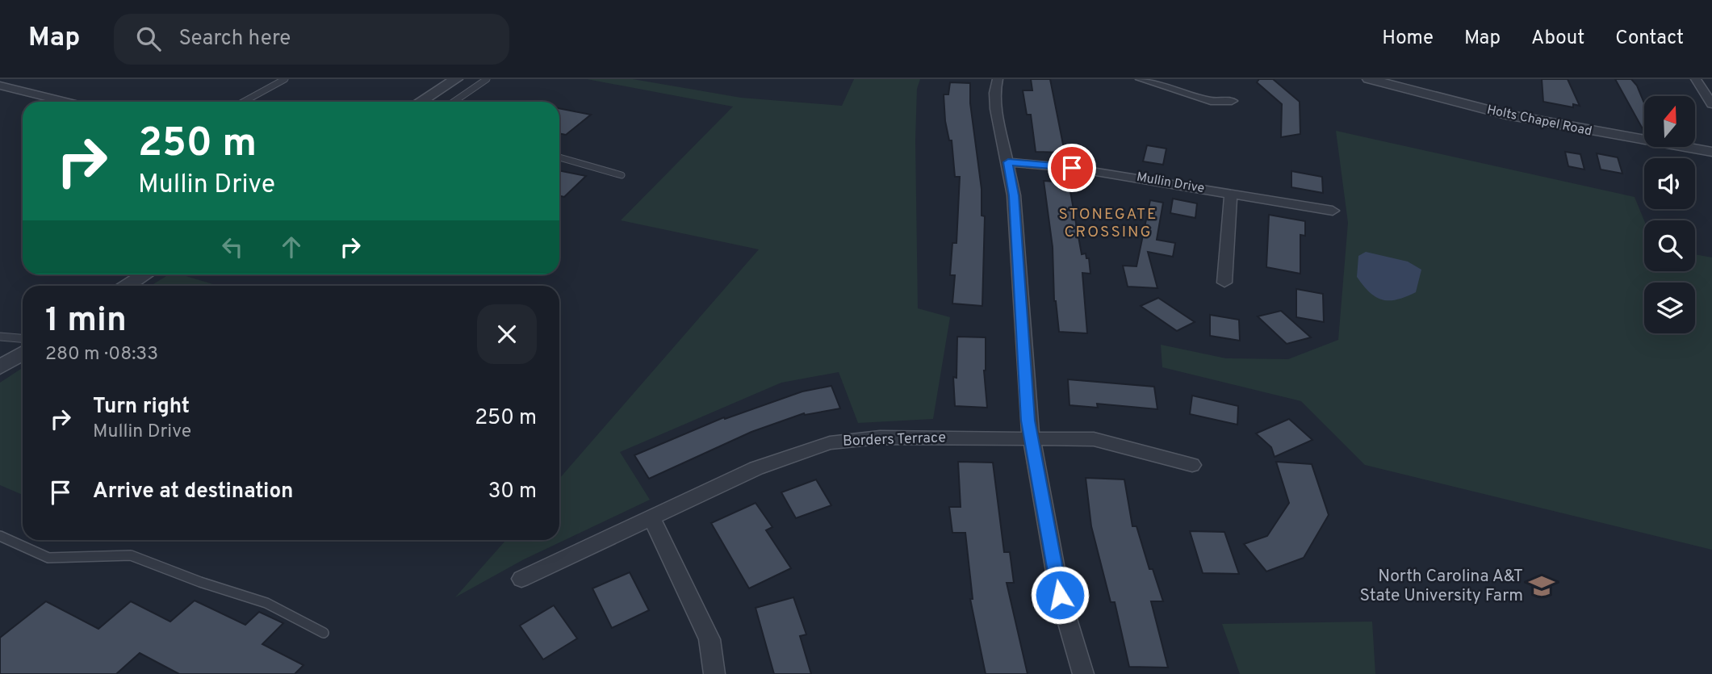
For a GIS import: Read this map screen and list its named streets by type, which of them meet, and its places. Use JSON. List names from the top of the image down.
{
  "streets": {
    "street": ["Holts Chapel Road", "Mullin Drive", "Borders Terrace"]
  },
  "districts": ["STONEGATE CROSSING"],
  "places": {
    "school or university": ["North Carolina A&T State University Farm"]
  },
  "north": "top",
  "page": {
    "header": "Map",
    "search": "Search here",
    "nav": [
      "Home",
      "Map",
      "About",
      "Contact"
    ],
    "turn": ["250 m", "Mullin Drive"],
    "heading": ["1 min", "280 m · 08:33"],
    "list": [
      {
        "name": "Turn right",
        "note": "Mullin Drive",
        "value": "250 m"
      },
      {
        "name": "Arrive at destination",
        "value": "30 m"
      }
    ]
  }
}
